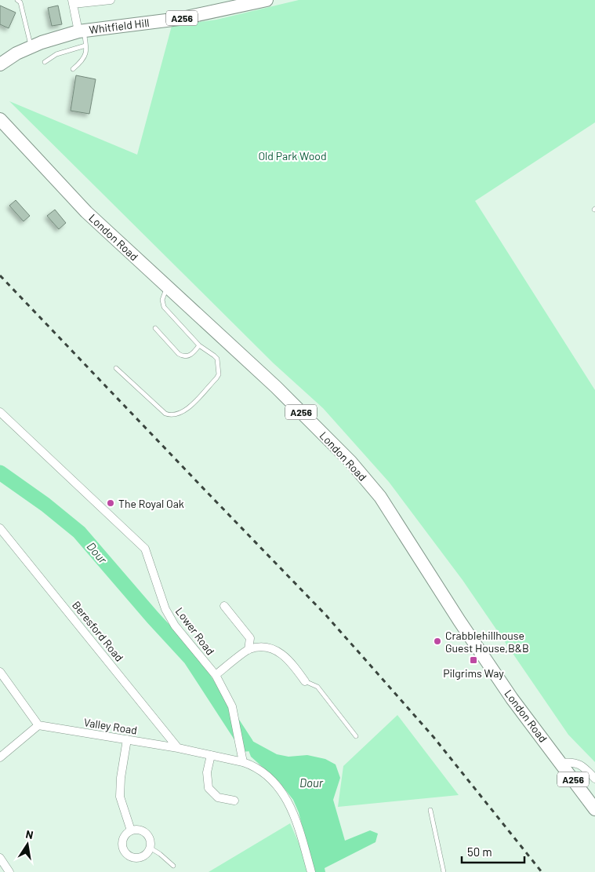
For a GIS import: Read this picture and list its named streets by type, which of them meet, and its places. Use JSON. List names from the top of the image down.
{
  "streets": {
    "main road": ["A256", "Whitfield Hill", "London Road"],
    "street": ["Beresford Road", "Lower Road", "Valley Road"]
  },
  "crossings": [
    ["Beresford Road", "Valley Road"],
    ["Lower Road", "Valley Road"]
  ],
  "water": ["Dour"],
  "parks": ["Old Park Wood"],
  "places": {
    "other": ["The Royal Oak", "Crabblehillhouse Guest House,B&B"],
    "transit": ["Pilgrims Way"]
  },
  "scale_bar": "50 m",
  "north": "top"
}
